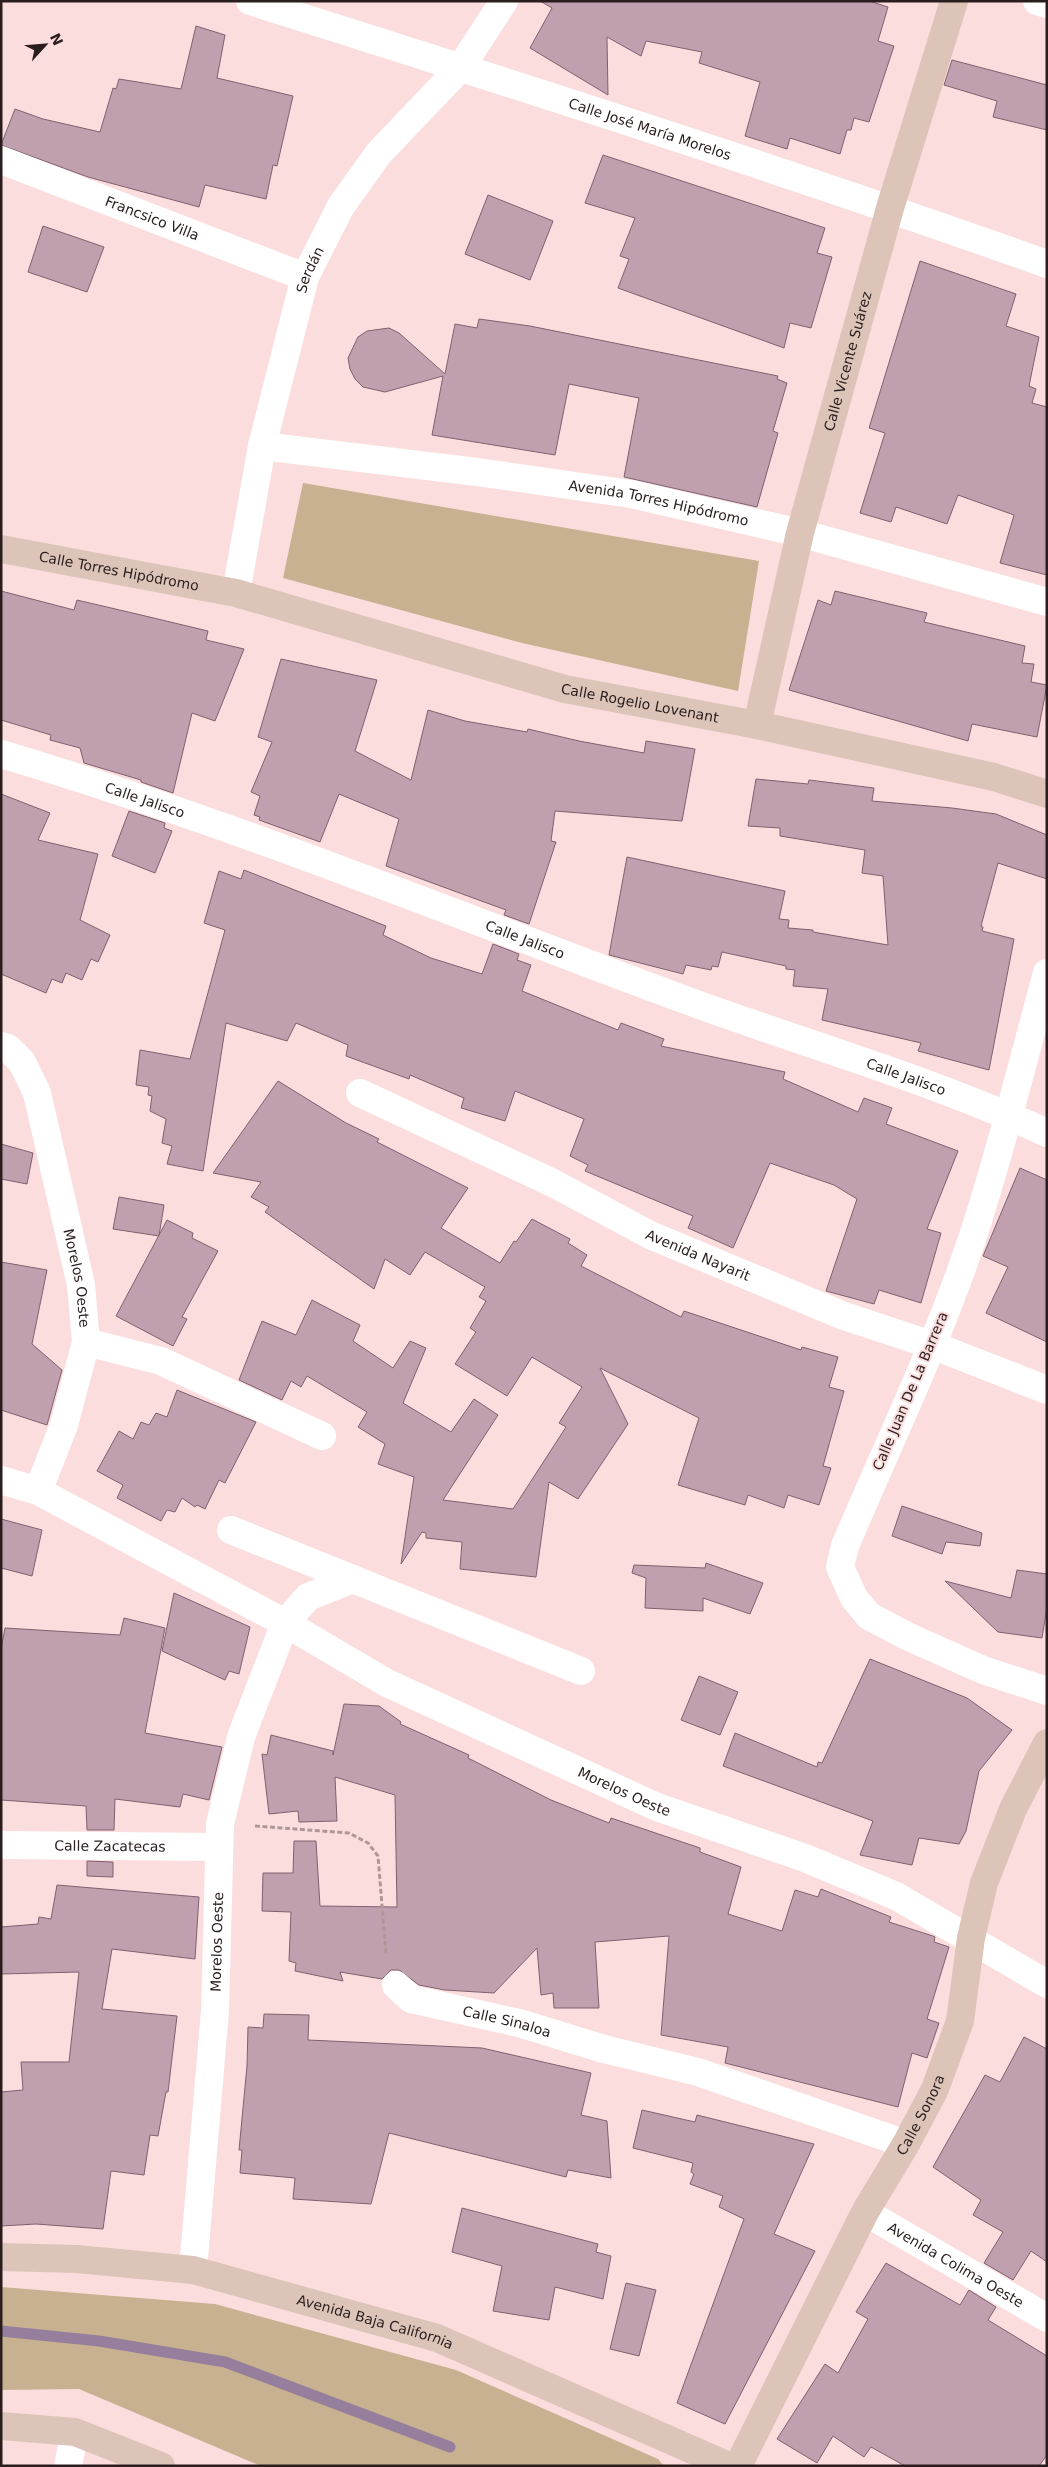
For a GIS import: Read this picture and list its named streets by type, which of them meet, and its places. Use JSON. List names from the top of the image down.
{
  "streets": {
    "street": [
      "Calle José María Morelos",
      "Francsico Villa",
      "Serdán",
      "Calle Vicente Suárez",
      "Avenida Torres Hipódromo",
      "Calle Torres Hipódromo",
      "Calle Rogelio Lovenant",
      "Calle Jalisco",
      "Avenida Nayarit",
      "Morelos Oeste",
      "Calle Juan De La Barrera",
      "Calle Zacatecas",
      "Calle Sinaloa",
      "Calle Sonora",
      "Avenida Colima Oeste",
      "Avenida Baja California"
    ]
  },
  "crossings": [
    ["Calle José María Morelos", "Serdán"],
    ["Calle José María Morelos", "Calle Vicente Suárez"],
    ["Francsico Villa", "Serdán"],
    ["Serdán", "Avenida Torres Hipódromo"],
    ["Serdán", "Calle Torres Hipódromo"],
    ["Serdán", "Calle Rogelio Lovenant"],
    ["Calle Vicente Suárez", "Avenida Torres Hipódromo"],
    ["Calle Vicente Suárez", "Calle Rogelio Lovenant"],
    ["Calle Torres Hipódromo", "Calle Rogelio Lovenant"],
    ["Calle Jalisco", "Calle Juan De La Barrera"],
    ["Avenida Nayarit", "Calle Juan De La Barrera"],
    ["Morelos Oeste", "Calle Zacatecas"],
    ["Morelos Oeste", "Calle Sonora"],
    ["Morelos Oeste", "Avenida Baja California"],
    ["Calle Sinaloa", "Calle Sonora"],
    ["Calle Sonora", "Avenida Colima Oeste"]
  ],
  "north": "top right"
}
